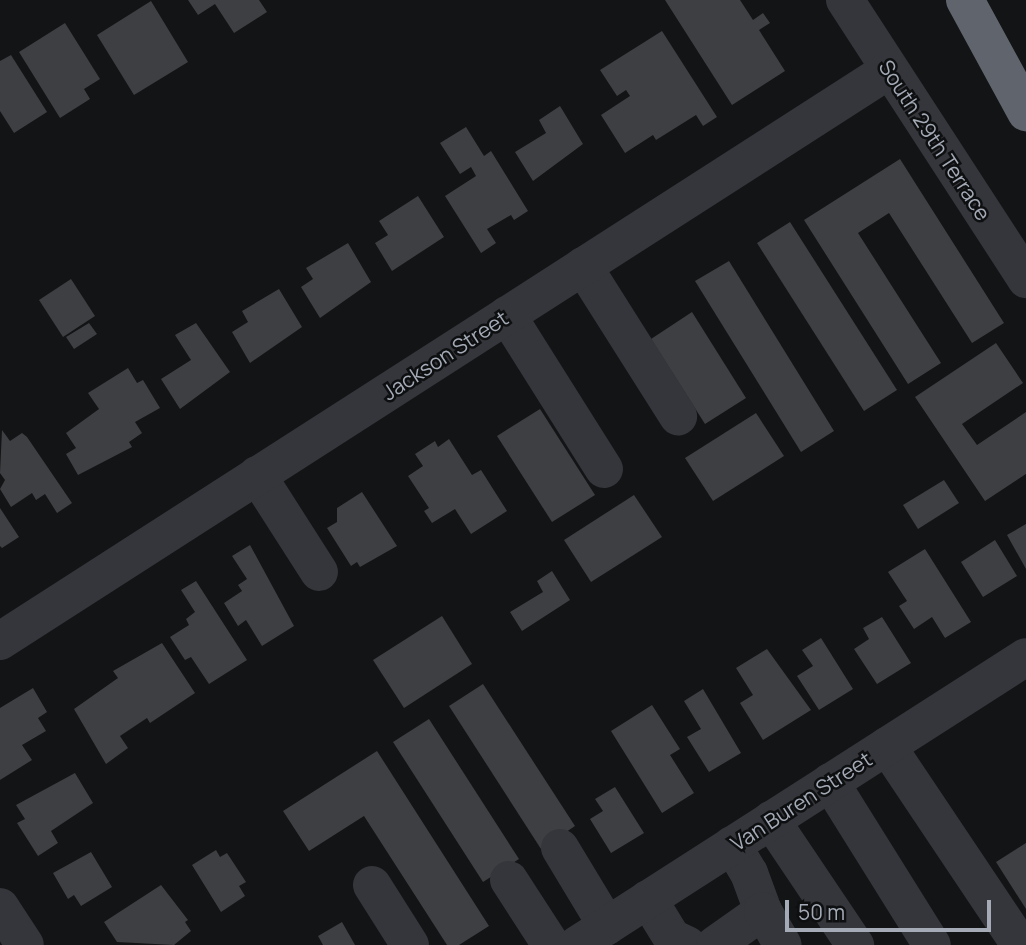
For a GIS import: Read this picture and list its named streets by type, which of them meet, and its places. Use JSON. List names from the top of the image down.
{
  "streets": {
    "street": ["South 29th Terrace", "Jackson Street", "Van Buren Street"]
  },
  "crossings": [
    ["South 29th Terrace", "Jackson Street"]
  ],
  "scale_bar": "50 m"
}
